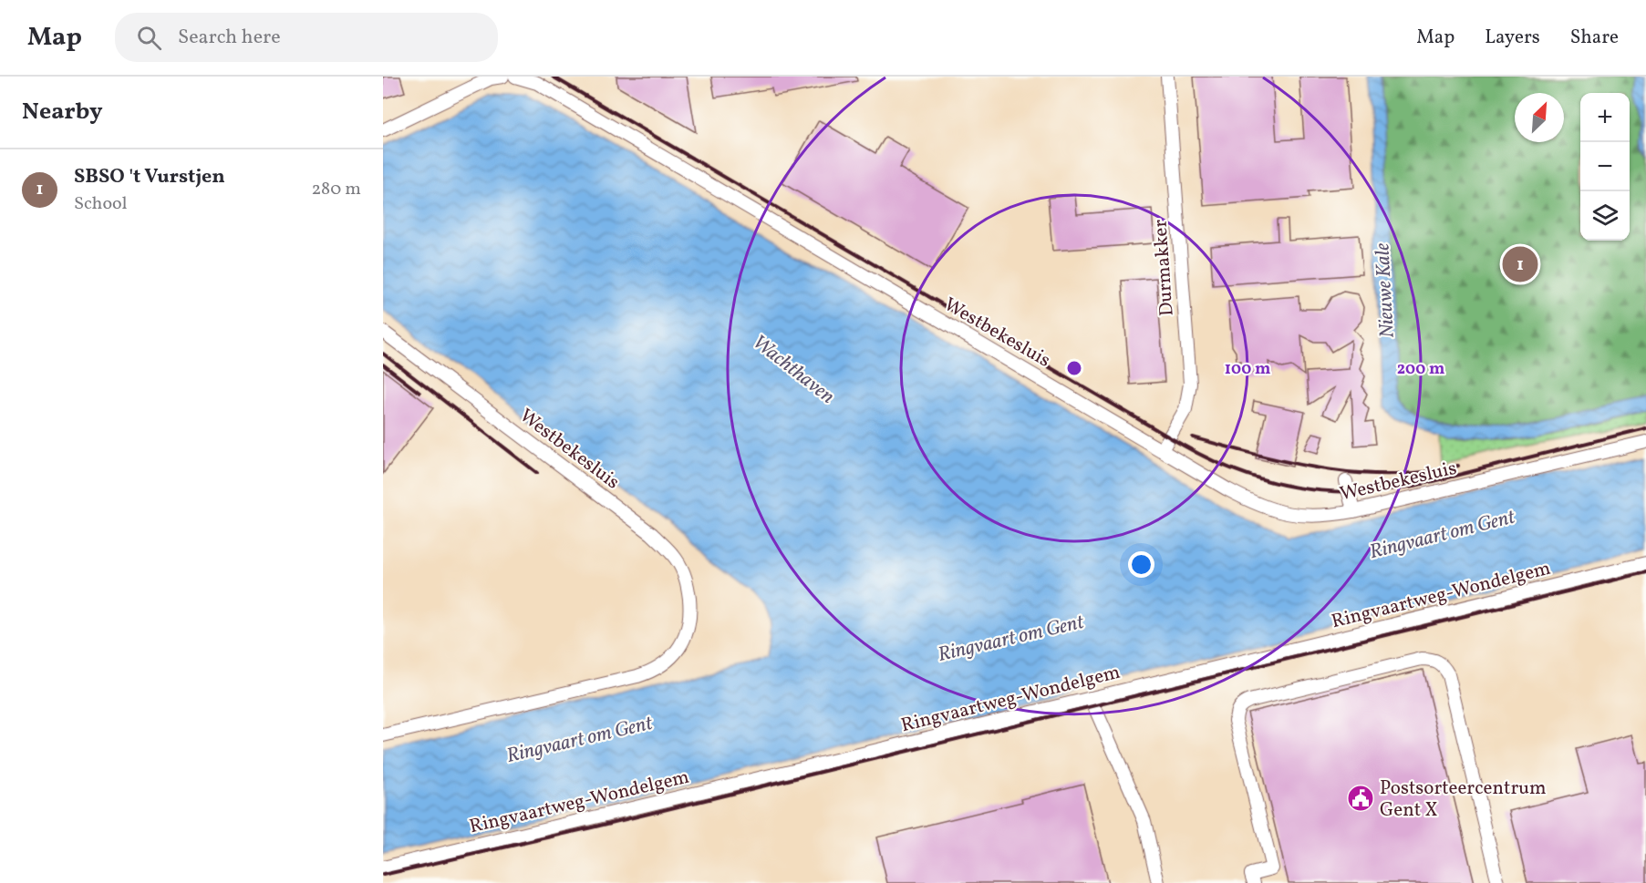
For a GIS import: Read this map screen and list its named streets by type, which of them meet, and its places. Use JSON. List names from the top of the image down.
{
  "streets": {
    "street": ["Durmakker", "Westbekesluis", "Ringvaartweg-Wondelgem"]
  },
  "crossings": [
    ["Durmakker", "Westbekesluis"]
  ],
  "water": ["Nieuwe Kale", "Wachthaven", "Ringvaart om Gent"],
  "places": {
    "public building": ["Postsorteercentrum Gent X"]
  },
  "north": "top right",
  "page": {
    "header": "Map",
    "search": "Search here",
    "nav": ["Map", "Layers", "Share"],
    "heading": "Nearby",
    "map_buttons": ["+", "−"],
    "list": [
      {
        "mark": "1",
        "name": "SBSO 't Vurstjen",
        "note": "School",
        "value": "280 m"
      }
    ],
    "pins": "1"
  },
  "rings": ["100 m", "200 m"]
}
